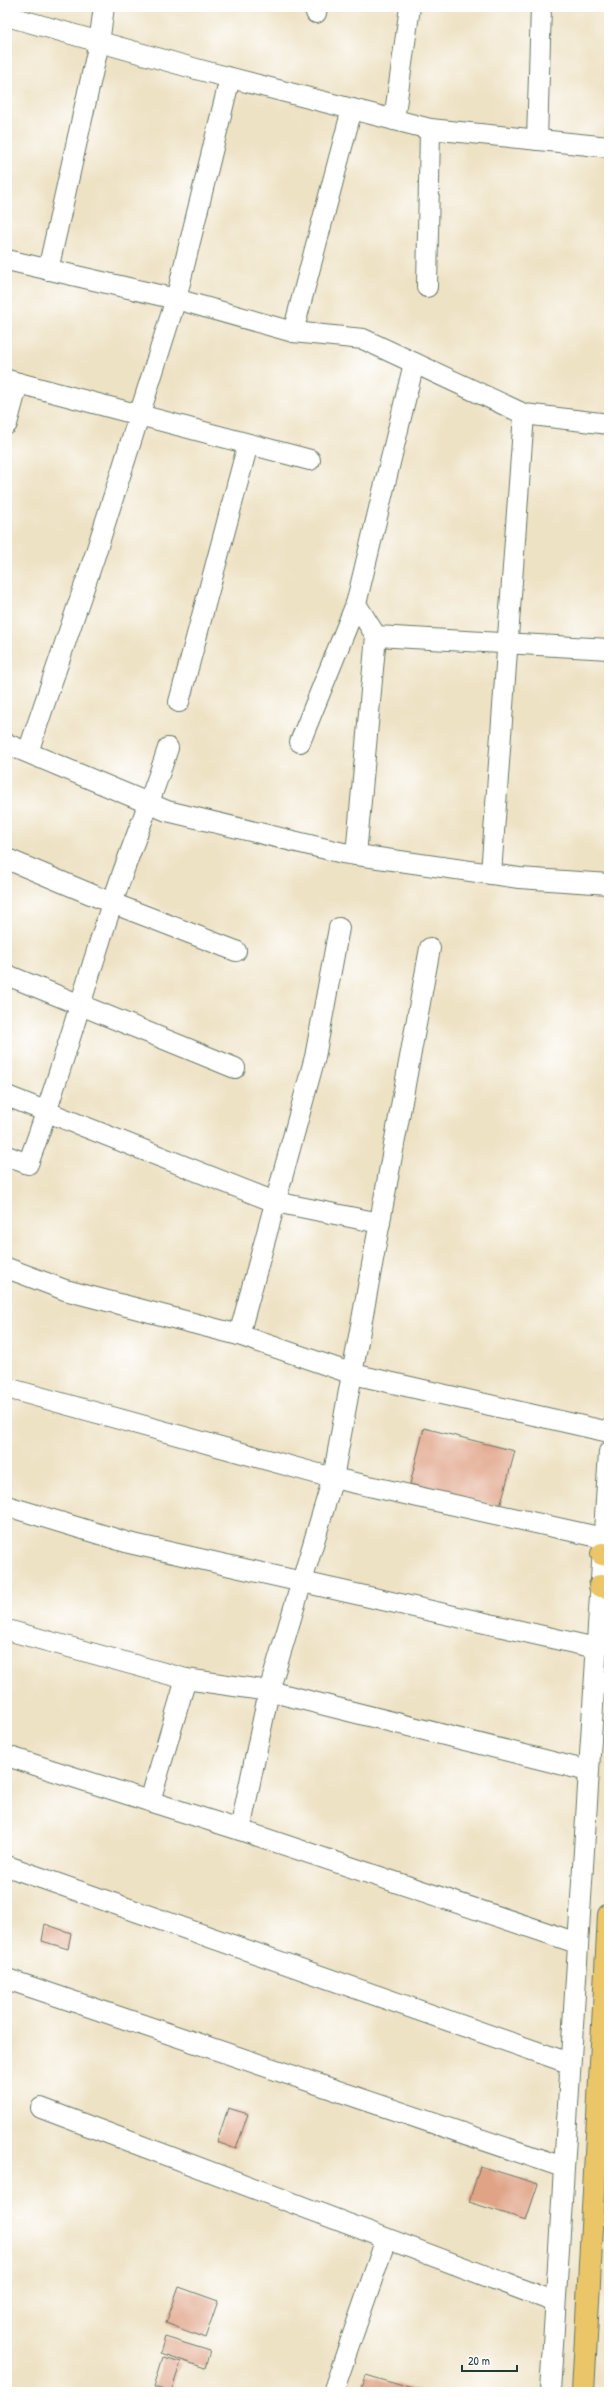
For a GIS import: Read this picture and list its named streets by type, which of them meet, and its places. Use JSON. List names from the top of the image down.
{
  "scale_bar": "20 m"
}
